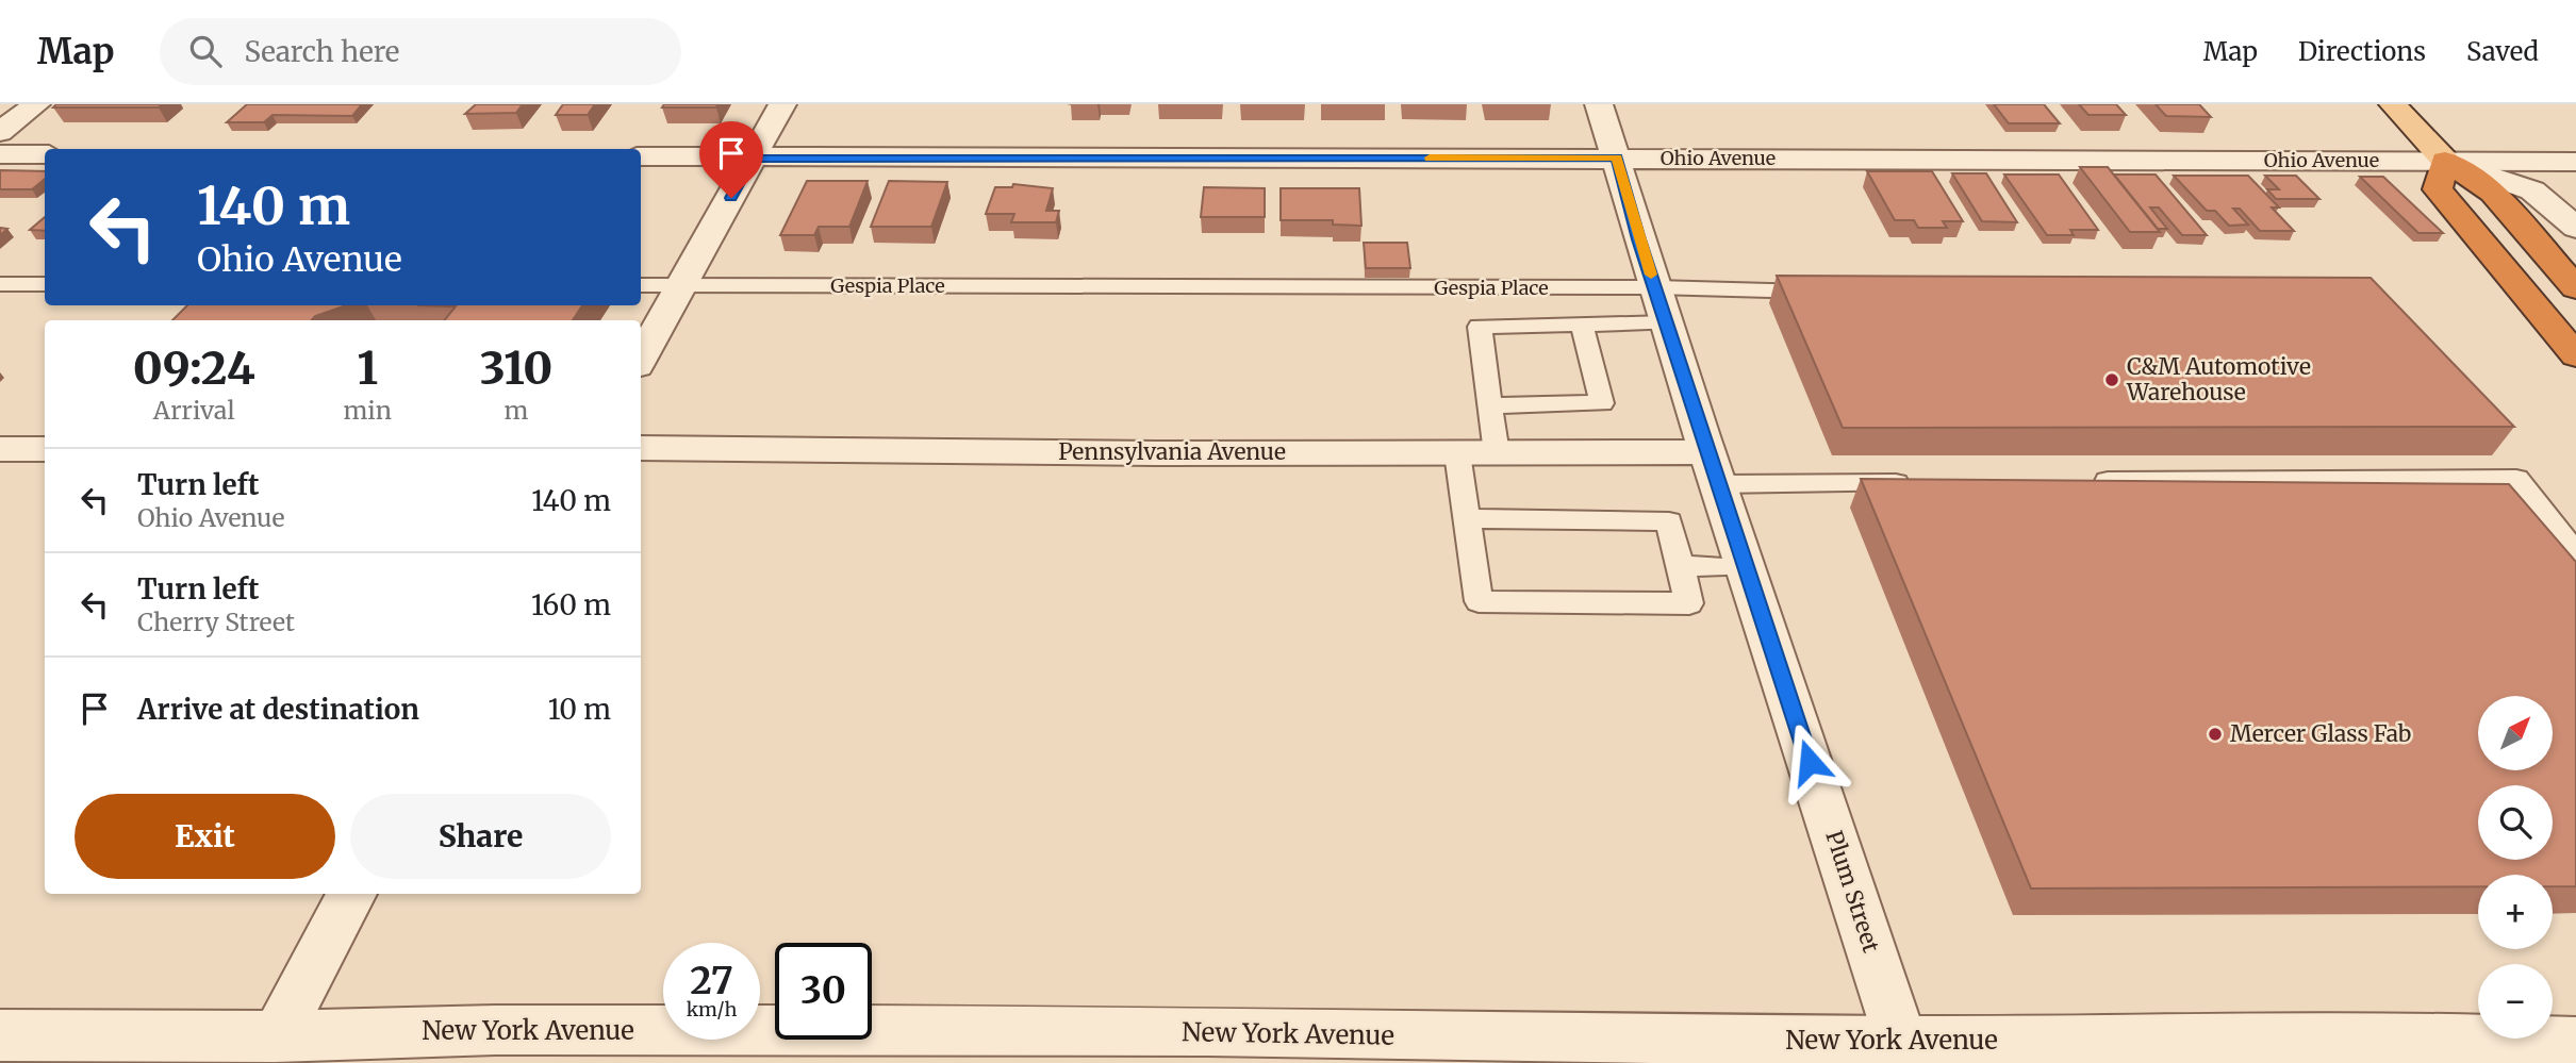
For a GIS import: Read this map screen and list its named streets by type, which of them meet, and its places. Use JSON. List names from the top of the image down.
{
  "streets": {
    "street": [
      "Ohio Avenue",
      "Pennsylvania Avenue",
      "Plum Street",
      "New York Avenue"
    ],
    "lane": ["Gespia Place"]
  },
  "crossings": [
    ["Ohio Avenue", "Plum Street"],
    ["Gespia Place", "Plum Street"],
    ["Pennsylvania Avenue", "Plum Street"],
    ["Plum Street", "New York Avenue"]
  ],
  "places": ["C&M Automotive Warehouse", "Mercer Glass Fab"],
  "north": "top right",
  "page": {
    "header": "Map",
    "search": "Search here",
    "nav": ["Map", "Directions", "Saved"],
    "turn": ["140 m", "Ohio Avenue"],
    "eta": [
      "09:24",
      "Arrival",
      "1",
      "min",
      "310",
      "m"
    ],
    "list": [
      {
        "name": "Turn left",
        "note": "Ohio Avenue",
        "value": "140 m"
      },
      {
        "name": "Turn left",
        "note": "Cherry Street",
        "value": "160 m"
      },
      {
        "name": "Arrive at destination",
        "value": "10 m"
      }
    ],
    "map_buttons": ["+", "−"],
    "buttons": ["Exit", "Share"],
    "speed": "27 km/h",
    "limit": "30"
  }
}
